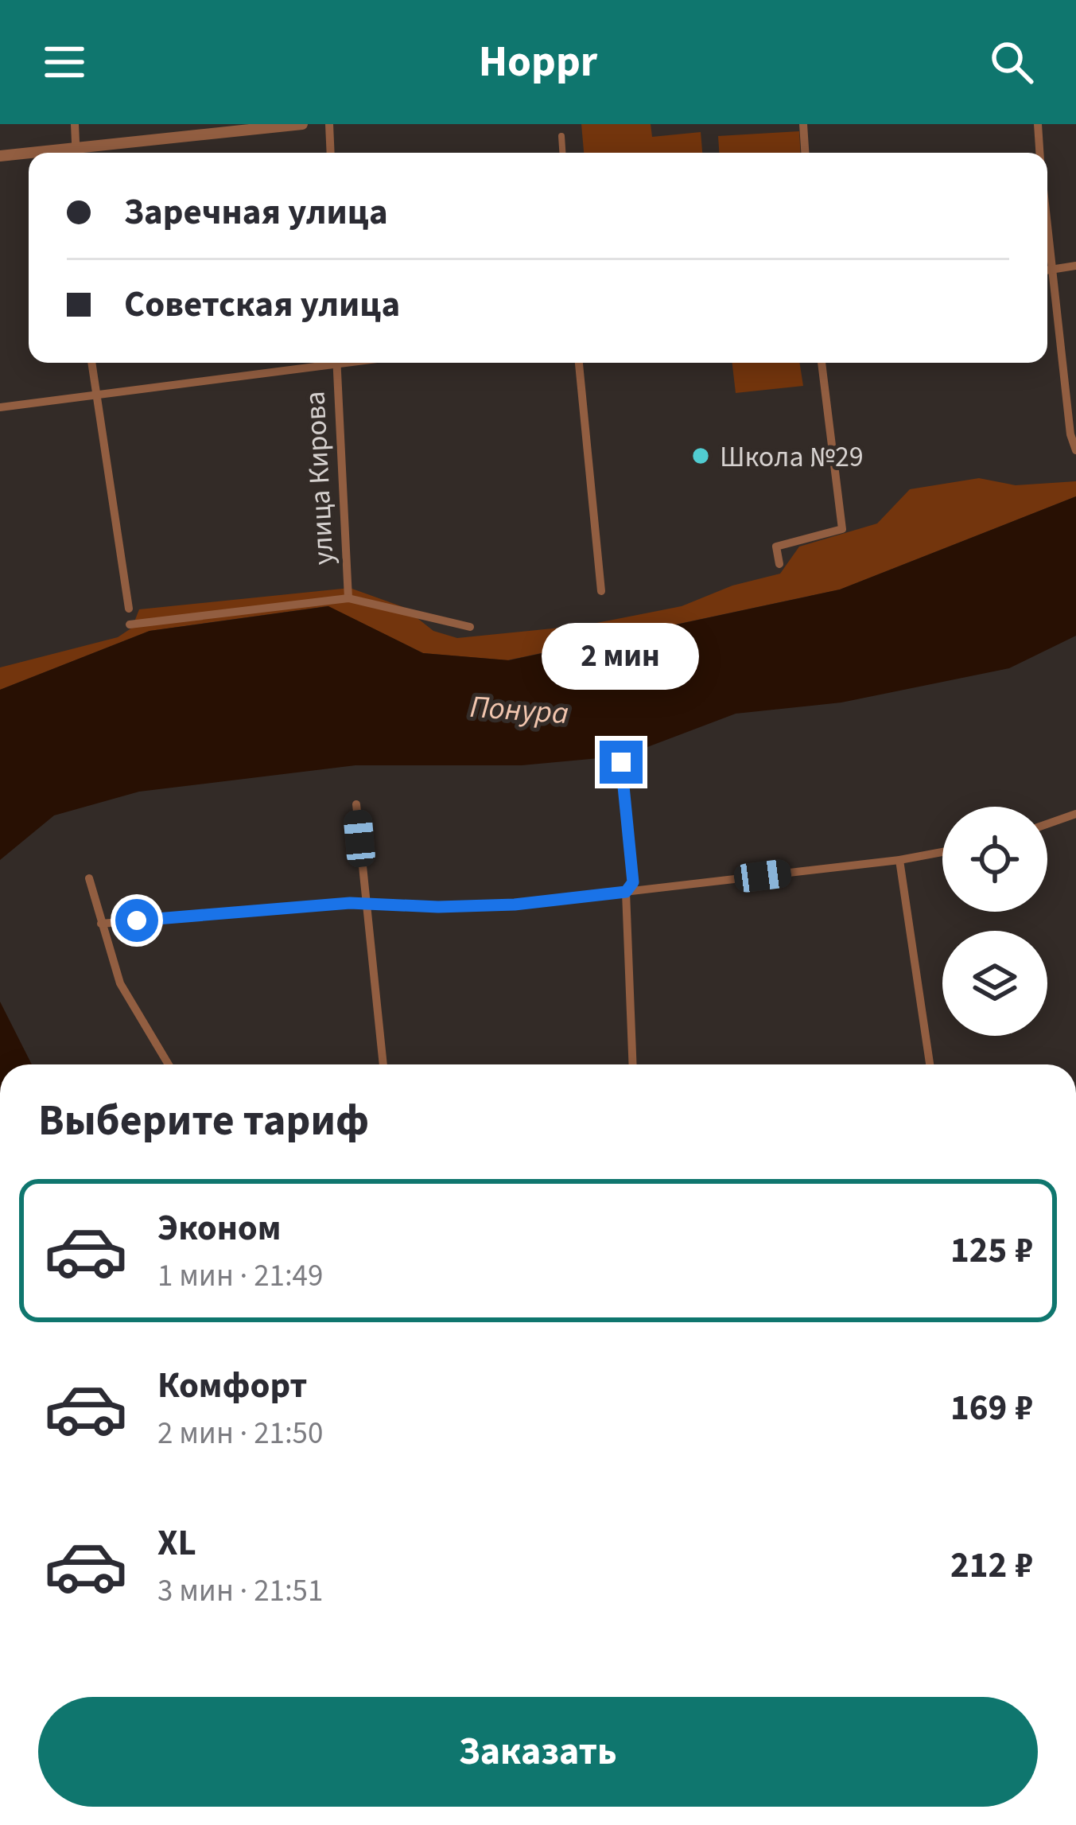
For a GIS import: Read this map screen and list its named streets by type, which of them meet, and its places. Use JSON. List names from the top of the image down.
{
  "streets": {
    "street": ["улица Кирова"]
  },
  "water": ["Понура"],
  "places": ["Школа №29"],
  "page": {
    "header": "Hoppr",
    "banner": ["Заречная улица", "Советская улица"],
    "bubble": "2 мин",
    "heading": "Выберите тариф",
    "list": [
      {
        "name": "Эконом",
        "note": "1 мин · 21:49",
        "value": "125 ₽"
      },
      {
        "name": "Комфорт",
        "note": "2 мин · 21:50",
        "value": "169 ₽"
      },
      {
        "name": "XL",
        "note": "3 мин · 21:51",
        "value": "212 ₽"
      }
    ],
    "buttons": "Заказать"
  }
}
